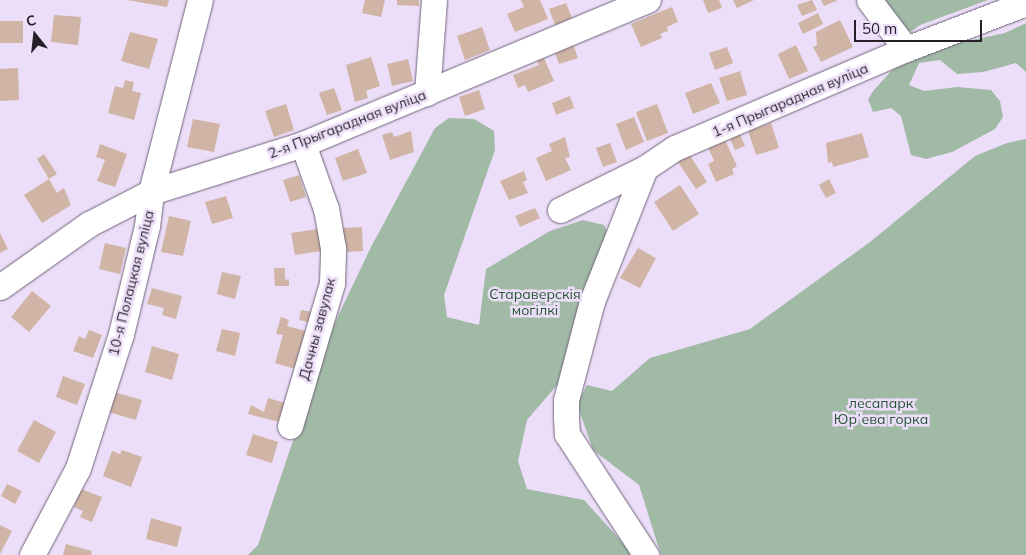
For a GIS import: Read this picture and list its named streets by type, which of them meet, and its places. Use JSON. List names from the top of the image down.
{
  "streets": {
    "street": [
      "1-я Прыгарадная вуліца",
      "2-я Прыгарадная вуліца",
      "10-я Полацкая вуліца",
      "Дачны завулак"
    ]
  },
  "crossings": [
    ["2-я Прыгарадная вуліца", "10-я Полацкая вуліца"],
    ["2-я Прыгарадная вуліца", "Дачны завулак"]
  ],
  "parks": ["Стараверскія могілкі", "лесапарк Юрʼева горка"],
  "scale_bar": "50 m",
  "north": "top"
}
